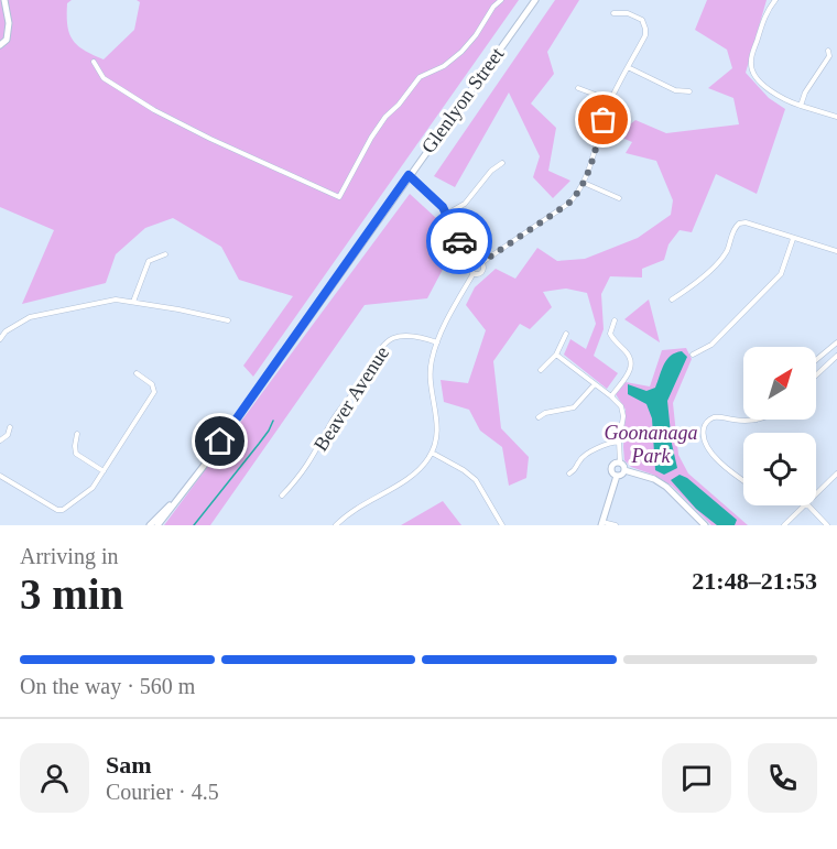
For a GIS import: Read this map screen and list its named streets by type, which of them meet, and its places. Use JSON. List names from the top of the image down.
{
  "streets": {
    "main road": ["Glenlyon Street"],
    "street": ["Beaver Avenue"]
  },
  "parks": ["Goonanaga Park"],
  "north": "top right",
  "page": {
    "heading": ["3 min", "Arriving in", "21:48–21:53"],
    "panel": ["Sam", "Courier · 4.5"],
    "bar": "On the way · 560 m"
  }
}
